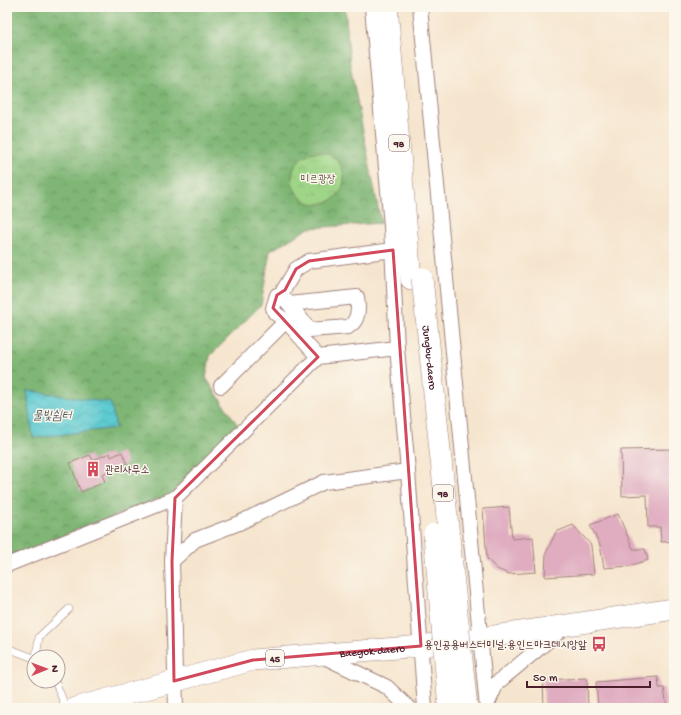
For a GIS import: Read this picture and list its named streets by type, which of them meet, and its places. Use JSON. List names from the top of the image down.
{
  "streets": {
    "main road": [
      "98",
      "Jungbu-daero",
      "Baegok-daero",
      "45"
    ]
  },
  "water": ["물빛쉼터"],
  "parks": ["미르광장"],
  "places": {
    "building": ["관리사무소"],
    "bus stop": ["용인공용버스터미널.용인드마크데시앙앞"]
  },
  "scale_bar": "50 m",
  "north": "right"
}
